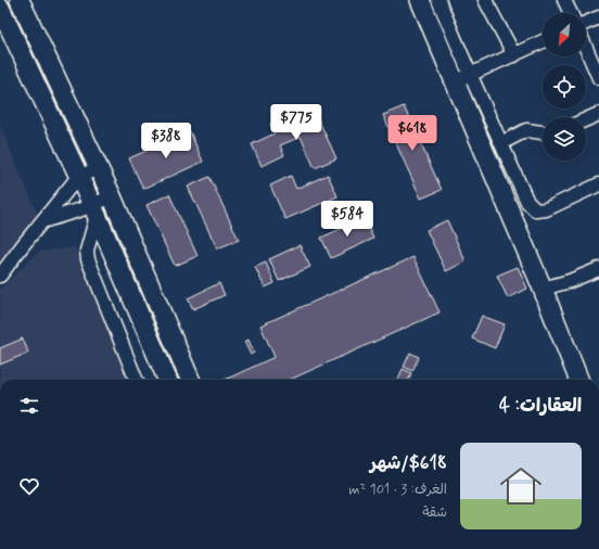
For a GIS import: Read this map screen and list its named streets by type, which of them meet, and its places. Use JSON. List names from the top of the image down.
{
  "north": "bottom left",
  "page": {
    "price": [
      "$775",
      "$618",
      "$388",
      "$584"
    ],
    "heading": "العقارات: 4",
    "list": [
      {
        "name": "$618/شهر",
        "note": "الغرف: 3 · 101 m² · شقة"
      }
    ]
  }
}
